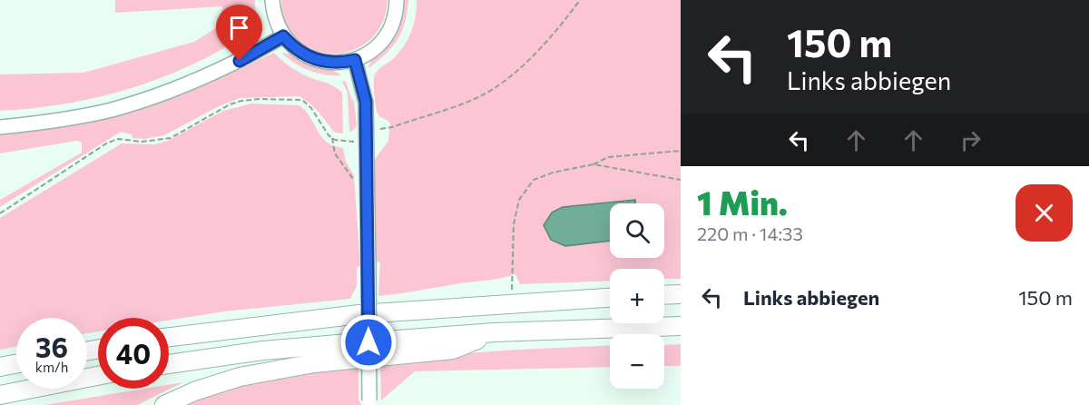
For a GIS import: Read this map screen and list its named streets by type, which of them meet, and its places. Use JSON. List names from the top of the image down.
{
  "page": {
    "turn": ["150 m", "Links abbiegen"],
    "heading": ["1 Min.", "220 m · 14:33"],
    "map_buttons": ["+", "−"],
    "list": [
      {
        "name": "Links abbiegen",
        "value": "150 m"
      }
    ],
    "speed": "36 km/h",
    "limit": "40"
  }
}
